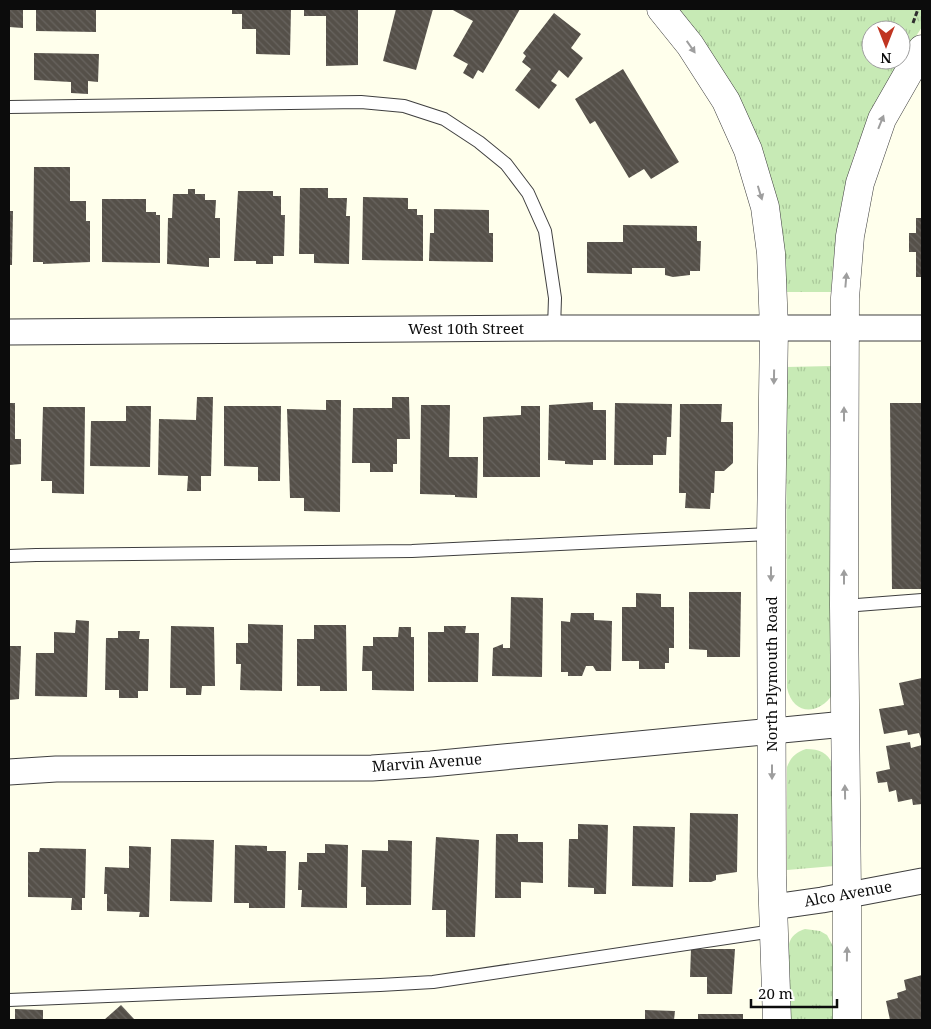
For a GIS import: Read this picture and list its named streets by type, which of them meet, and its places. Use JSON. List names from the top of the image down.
{
  "streets": {
    "street": [
      "West 10th Street",
      "North Plymouth Road",
      "Marvin Avenue",
      "Alco Avenue"
    ]
  },
  "crossings": [
    ["West 10th Street", "North Plymouth Road"],
    ["North Plymouth Road", "Marvin Avenue"],
    ["North Plymouth Road", "Alco Avenue"]
  ],
  "scale_bar": "20 m",
  "north": "bottom"
}
